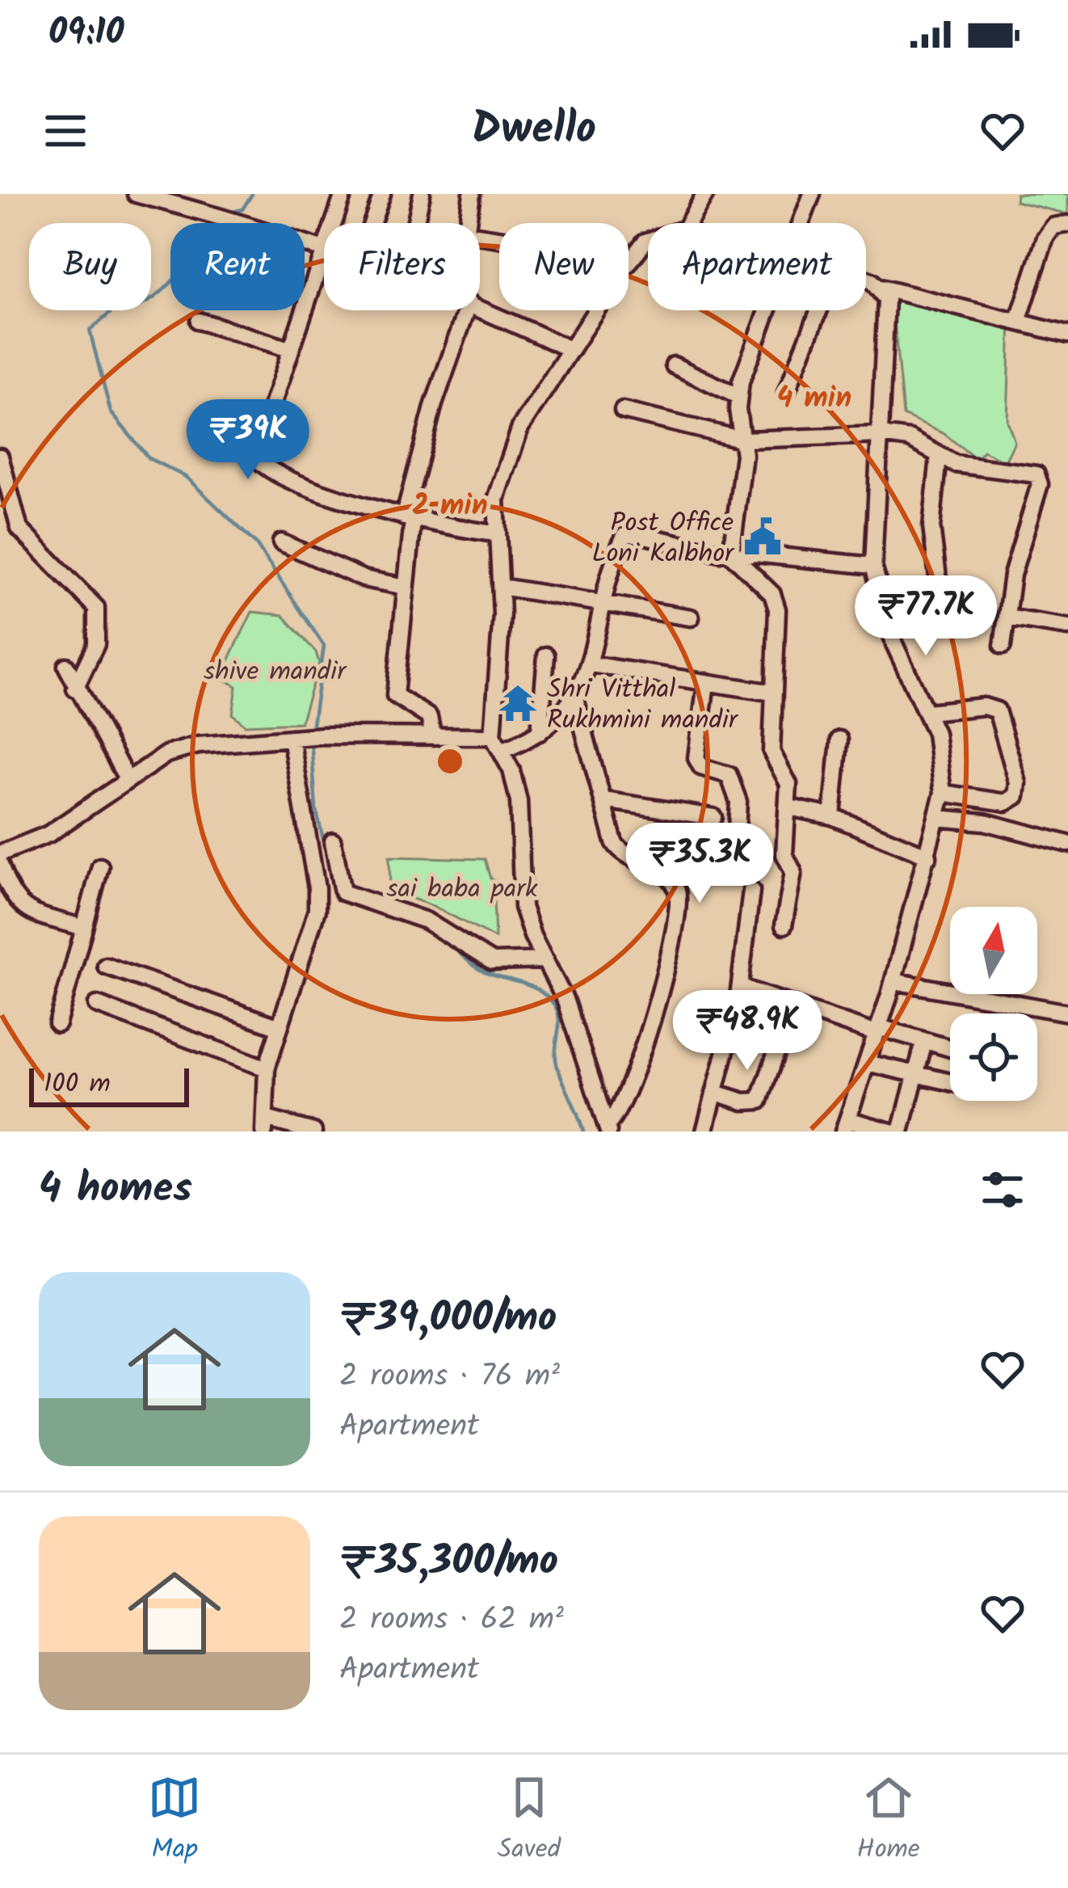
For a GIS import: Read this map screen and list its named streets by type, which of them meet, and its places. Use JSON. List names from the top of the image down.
{
  "parks": ["shive mandir", "sai baba park"],
  "places": {
    "public building": ["Post Office Loni Kalbhor"],
    "temple": ["Shri Vitthal Rukhmini mandir"]
  },
  "scale_bar": "100 m",
  "north": "top",
  "page": {
    "status": "09:10",
    "header": "Dwello",
    "chip": [
      "Buy",
      "Rent",
      "Filters",
      "New",
      "Apartment"
    ],
    "price": [
      "₹39K",
      "₹77.7K",
      "₹35.3K",
      "₹48.9K"
    ],
    "scale": "100 m",
    "heading": "4 homes",
    "list": [
      {
        "name": "₹39,000/mo",
        "note": "2 rooms · 76 m² · Apartment"
      },
      {
        "name": "₹35,300/mo",
        "note": "2 rooms · 62 m² · Apartment"
      }
    ],
    "tabs": ["Map", "Saved", "Home"]
  },
  "rings": ["4 min", "2 min"]
}
